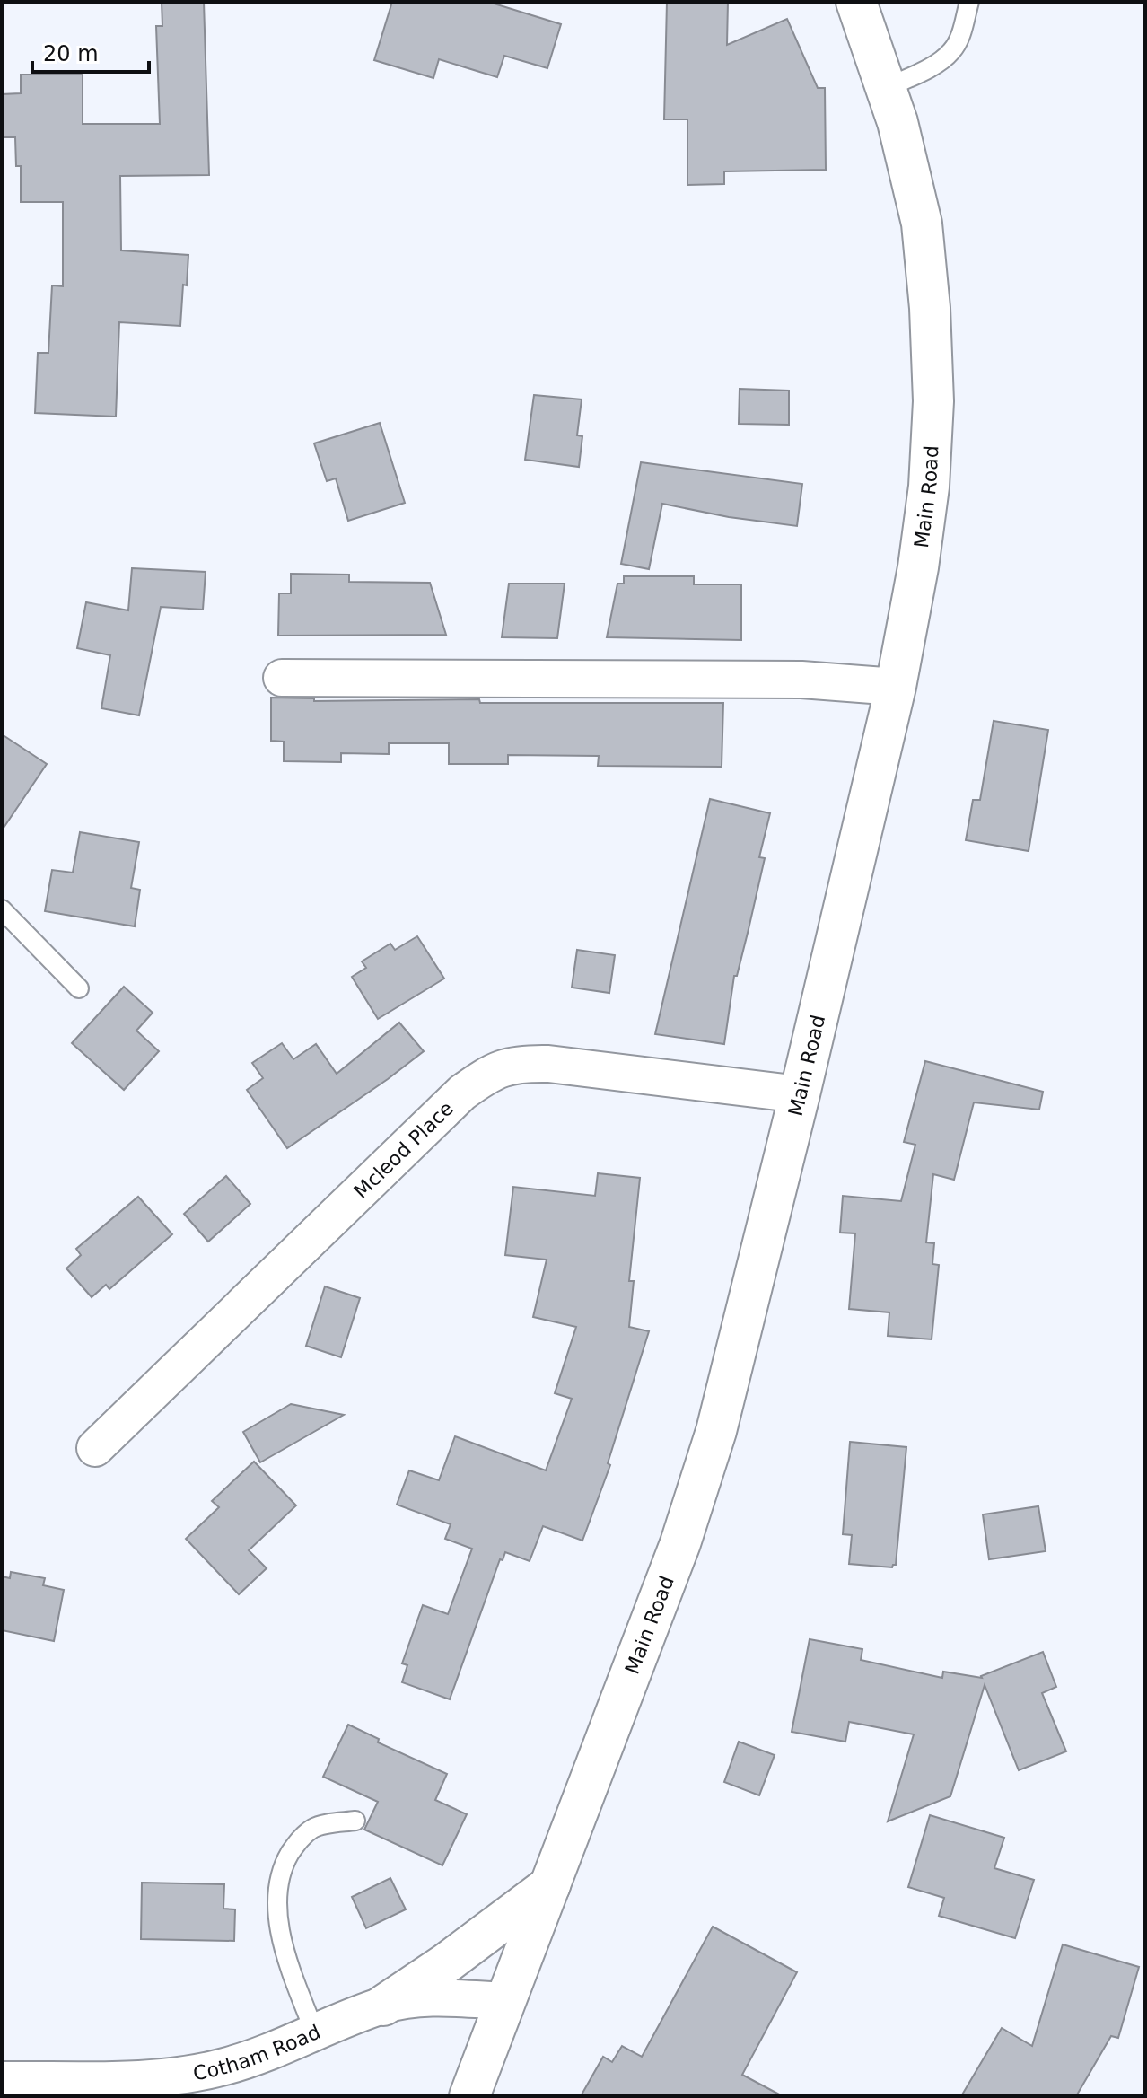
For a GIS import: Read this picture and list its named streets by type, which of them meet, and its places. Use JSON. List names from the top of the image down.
{
  "streets": {
    "main road": ["Main Road"],
    "street": ["Mcleod Place", "Cotham Road"]
  },
  "crossings": [
    ["Main Road", "Mcleod Place"],
    ["Main Road", "Cotham Road"]
  ],
  "scale_bar": "20 m"
}
